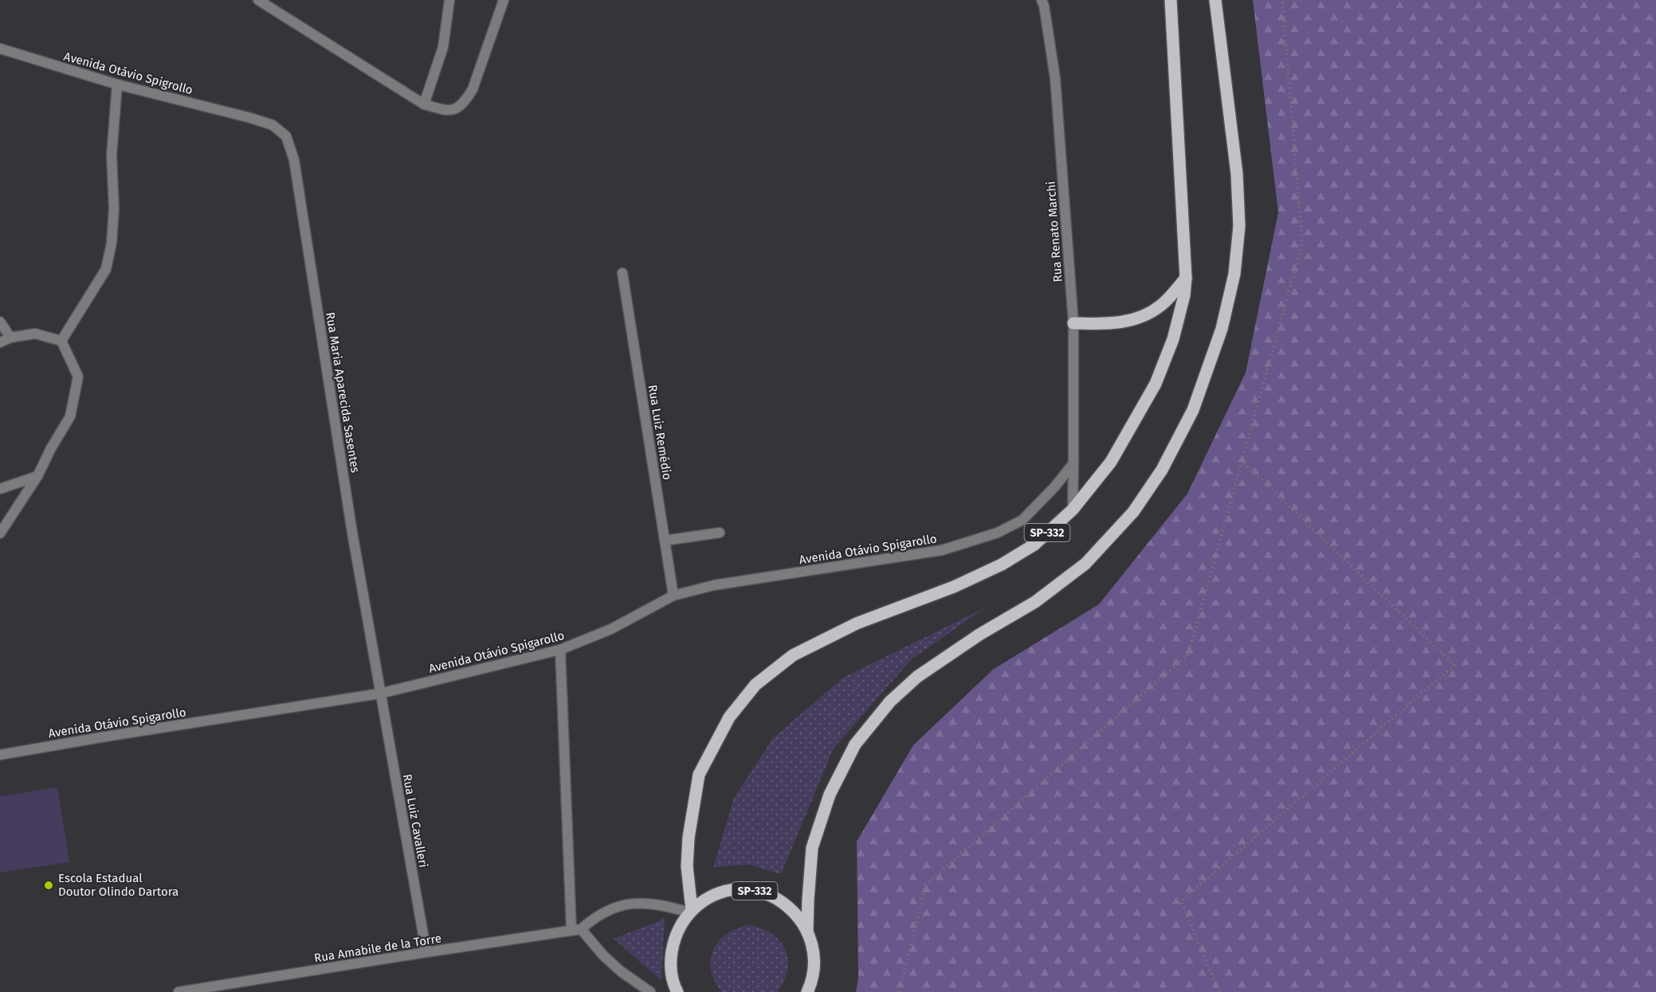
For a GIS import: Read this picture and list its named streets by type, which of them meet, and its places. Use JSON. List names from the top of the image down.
{
  "streets": {
    "main road": ["SP-332"],
    "street": [
      "Avenida Otávio Spigrollo",
      "Rua Renato Marchi",
      "Rua Maria Aparecida Sasentes",
      "Rua Luiz Remédio",
      "Avenida Otávio Spigarollo",
      "Rua Luiz Cavalleri",
      "Rua Amabile de la Torre"
    ]
  },
  "crossings": [
    ["Avenida Otávio Spigrollo", "Rua Maria Aparecida Sasentes"],
    ["Rua Renato Marchi", "SP-332"],
    ["Rua Renato Marchi", "Avenida Otávio Spigarollo"],
    ["Rua Maria Aparecida Sasentes", "Avenida Otávio Spigarollo"],
    ["Rua Maria Aparecida Sasentes", "Rua Luiz Cavalleri"],
    ["Rua Luiz Remédio", "Avenida Otávio Spigarollo"],
    ["SP-332", "Rua Amabile de la Torre"],
    ["Avenida Otávio Spigarollo", "Rua Luiz Cavalleri"],
    ["Rua Luiz Cavalleri", "Rua Amabile de la Torre"]
  ],
  "places": ["Escola Estadual Doutor Olindo Dartora"]
}
